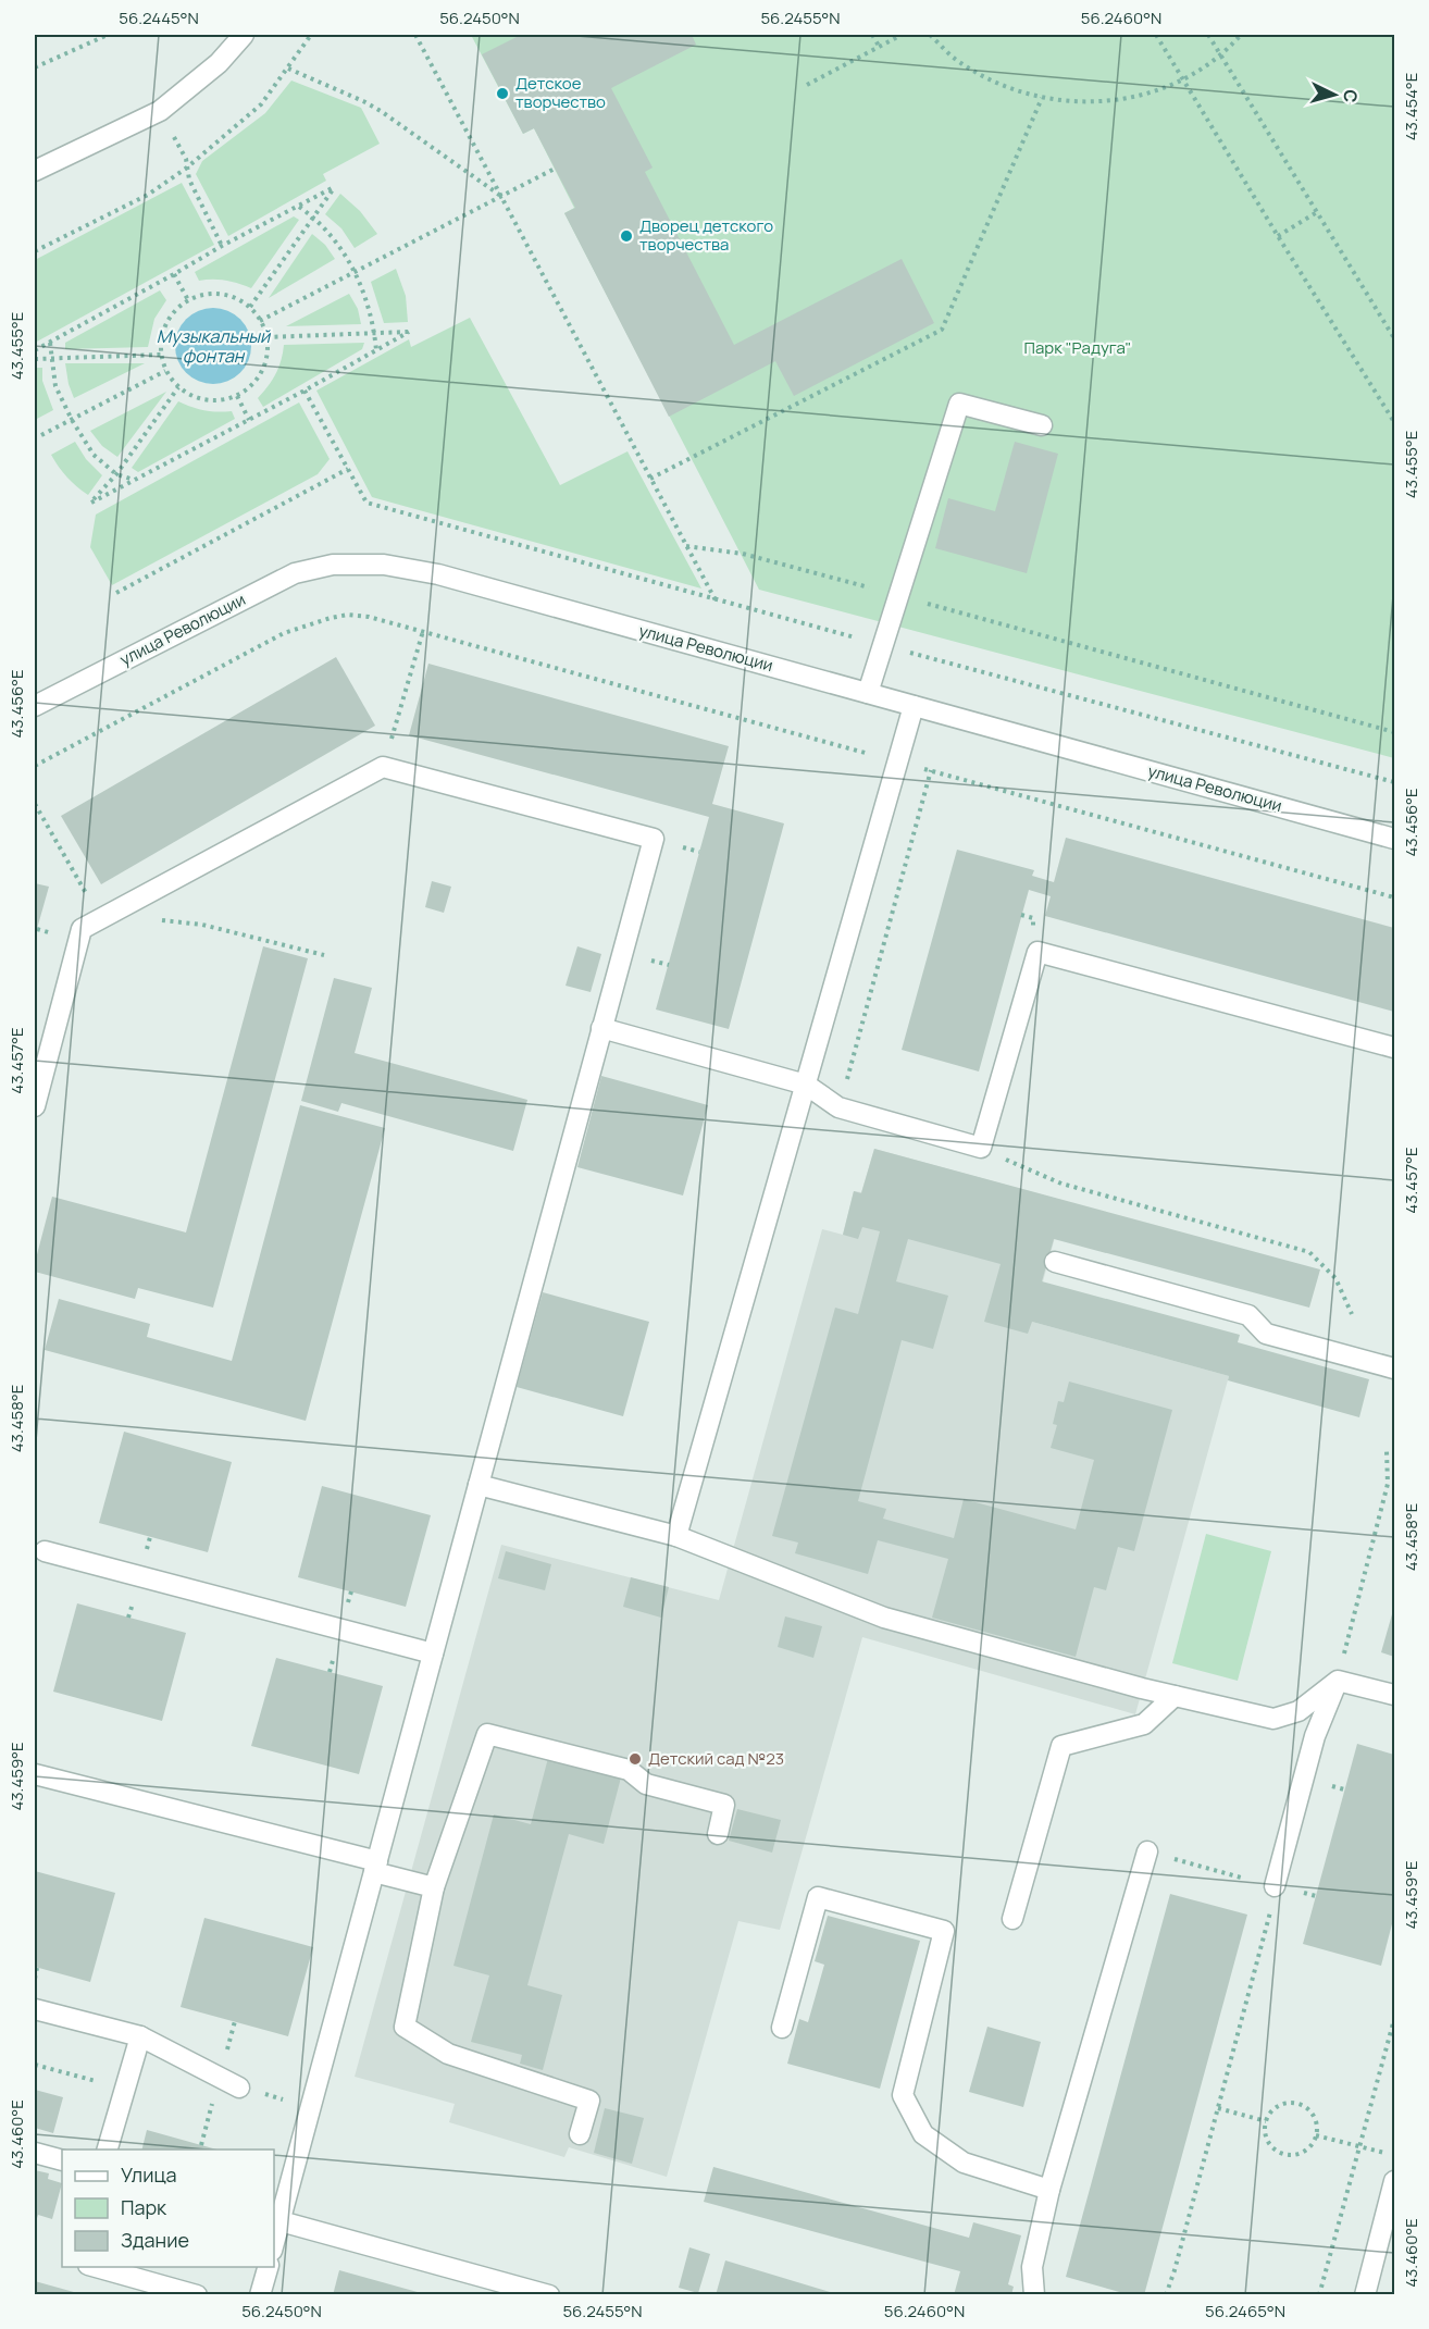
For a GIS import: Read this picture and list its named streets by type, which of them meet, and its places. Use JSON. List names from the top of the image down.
{
  "streets": {
    "street": ["улица Революции"]
  },
  "water": ["Музыкальный фонтан"],
  "parks": ["Парк \"Радуга\""],
  "places": ["Детское творчество", "Дворец детского творчества", "Детский сад №23"],
  "legend": ["Улица", "Парк", "Здание"],
  "north": "right",
  "coordinates": [
    "56.2445°N",
    "56.2450°N",
    "56.2455°N",
    "56.2460°N",
    "43.454°E",
    "43.455°E",
    "43.456°E",
    "43.457°E",
    "43.458°E",
    "43.459°E",
    "43.460°E",
    "56.2465°N"
  ]
}
